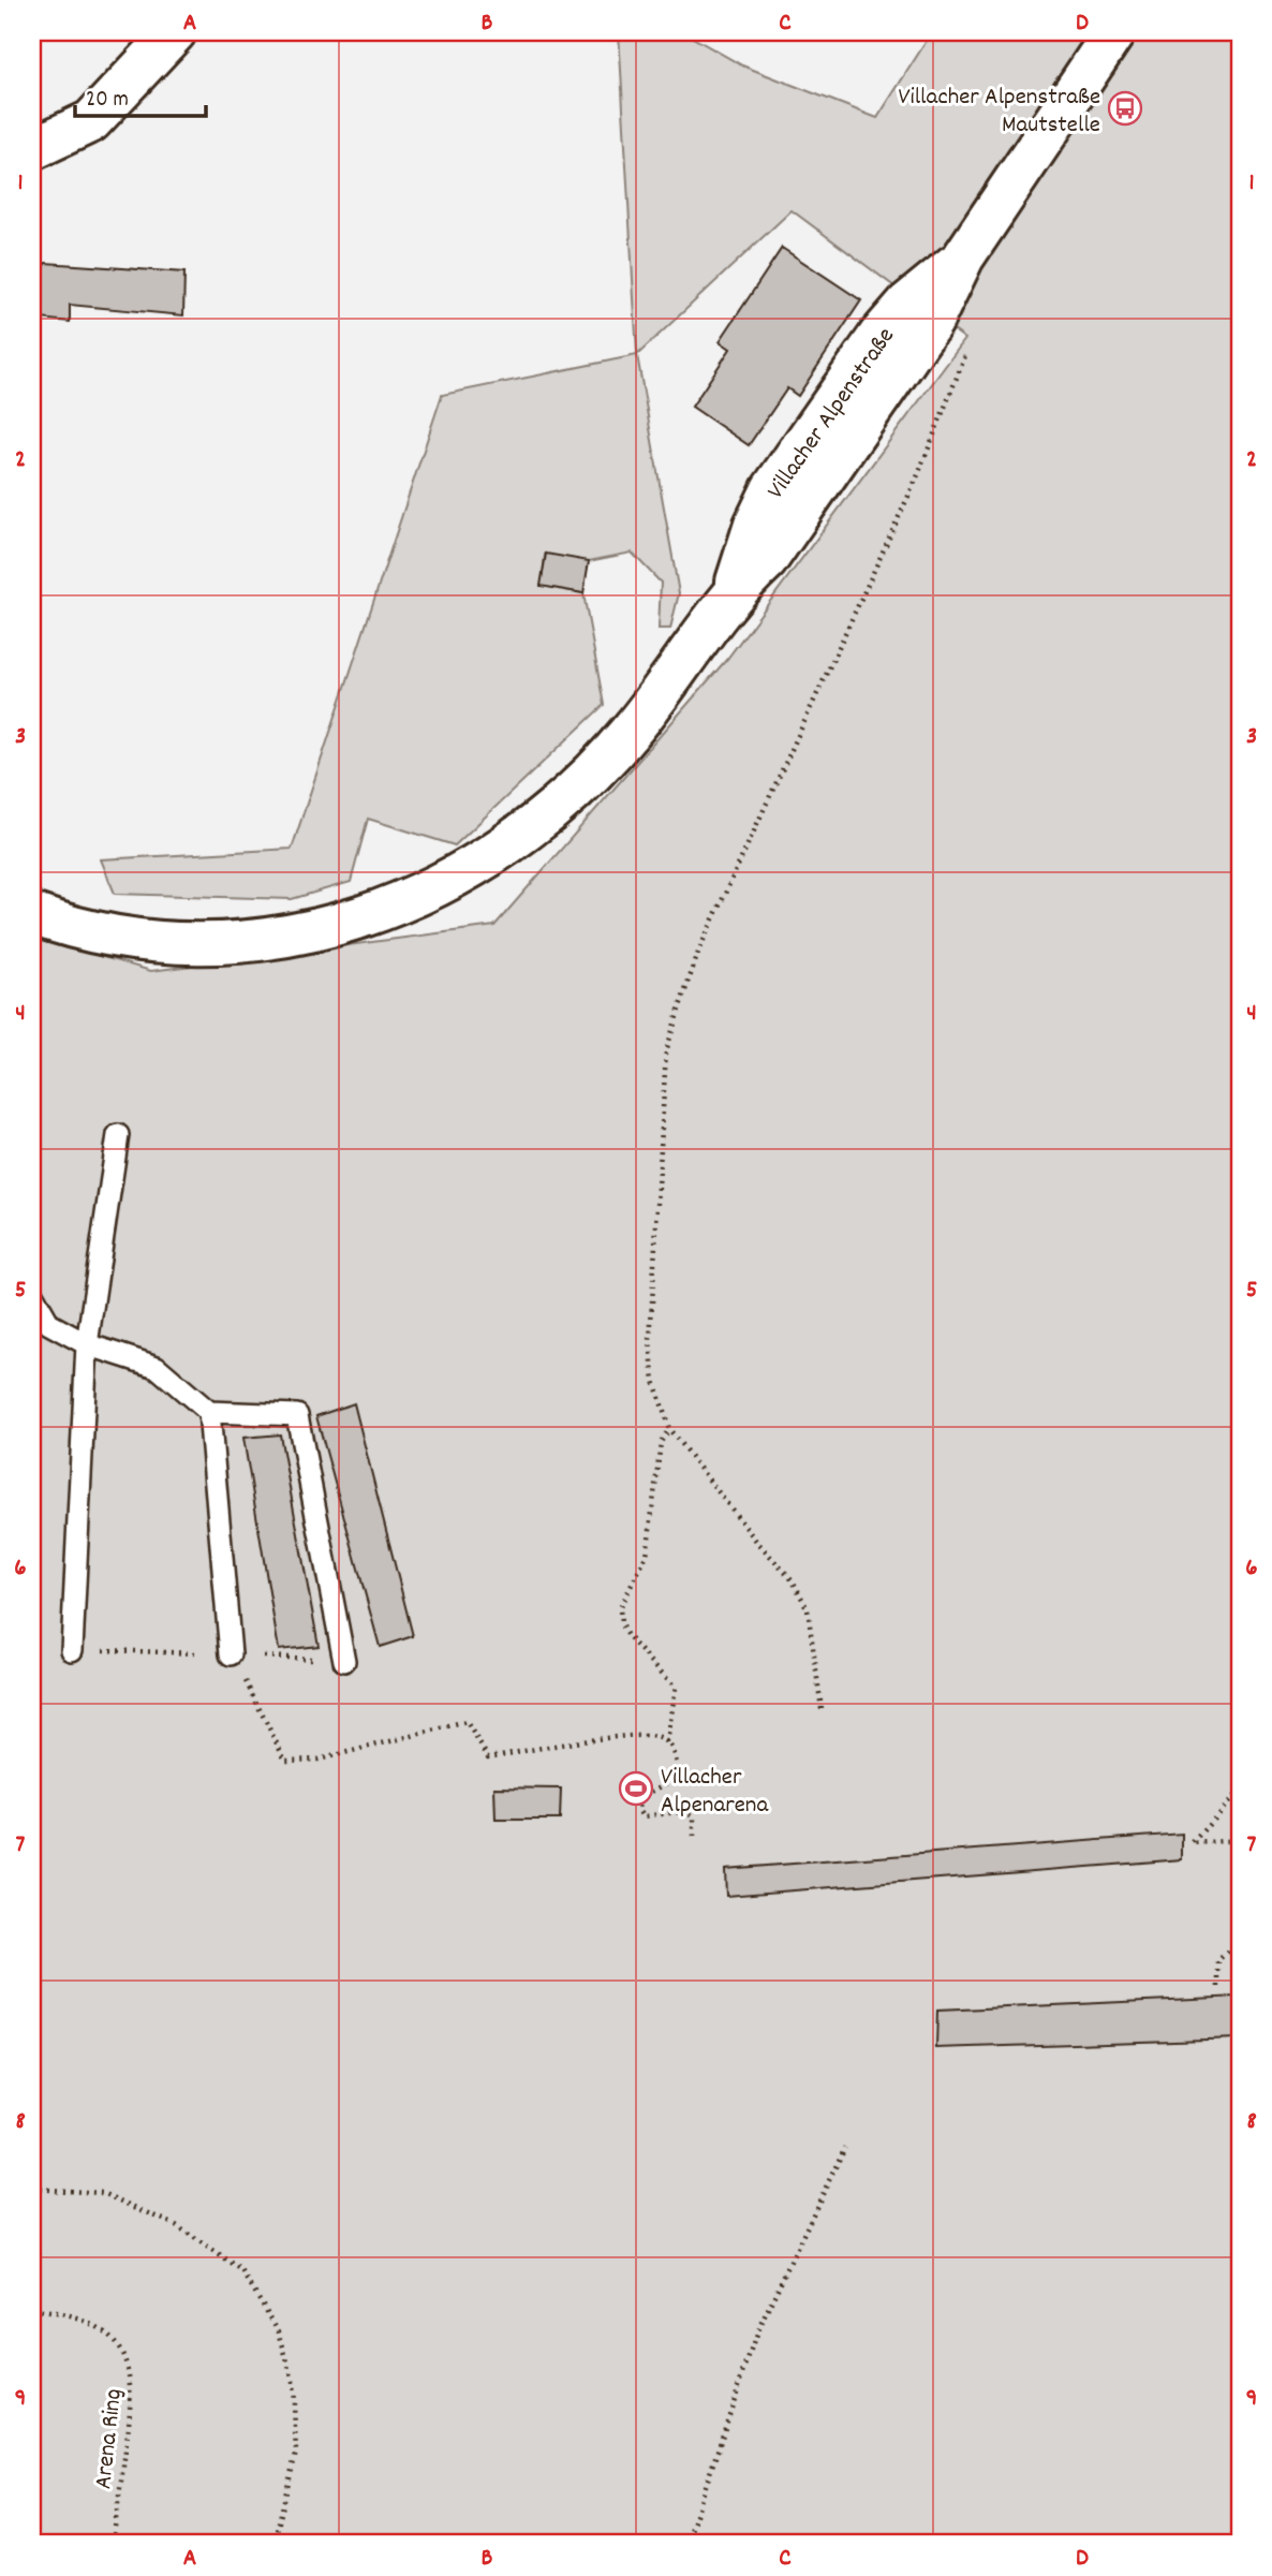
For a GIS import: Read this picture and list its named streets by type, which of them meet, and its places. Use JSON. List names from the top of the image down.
{
  "streets": {
    "street": ["Villacher Alpenstraße"],
    "path": ["Arena Ring"]
  },
  "places": {
    "bus stop": ["Villacher Alpenstraße Mautstelle"],
    "sports": ["Villacher Alpenarena"]
  },
  "scale_bar": "20 m",
  "grid": {
    "columns": [
      "A",
      "B",
      "C",
      "D"
    ],
    "rows": [
      "1",
      "2",
      "3",
      "4",
      "5",
      "6",
      "7",
      "8",
      "9"
    ]
  }
}
